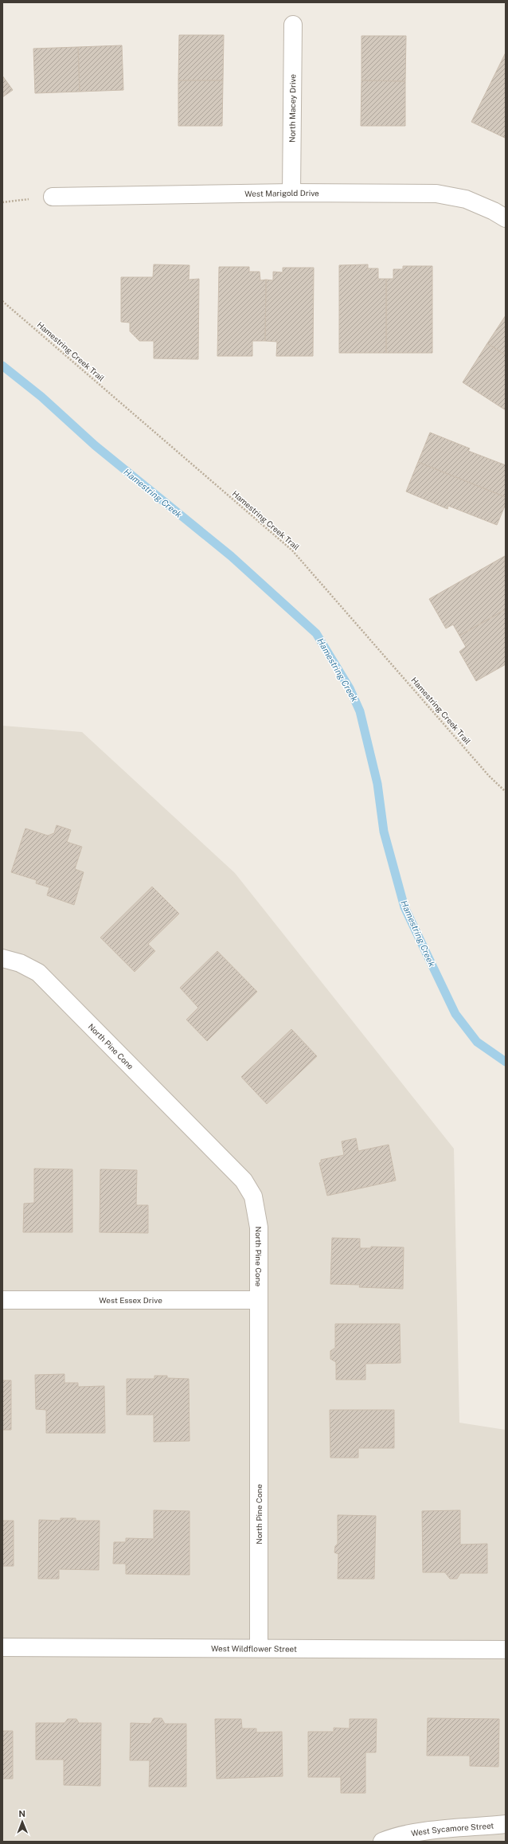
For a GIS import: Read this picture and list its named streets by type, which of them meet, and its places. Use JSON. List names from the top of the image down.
{
  "streets": {
    "street": [
      "North Macey Drive",
      "West Marigold Drive",
      "North Pine Cone",
      "West Essex Drive",
      "West Wildflower Street",
      "West Sycamore Street"
    ],
    "path": ["Hamestring Creek Trail"]
  },
  "crossings": [
    ["North Macey Drive", "West Marigold Drive"],
    ["North Pine Cone", "West Essex Drive"],
    ["North Pine Cone", "West Wildflower Street"]
  ],
  "water": ["Hamestring Creek"],
  "north": "top"
}
